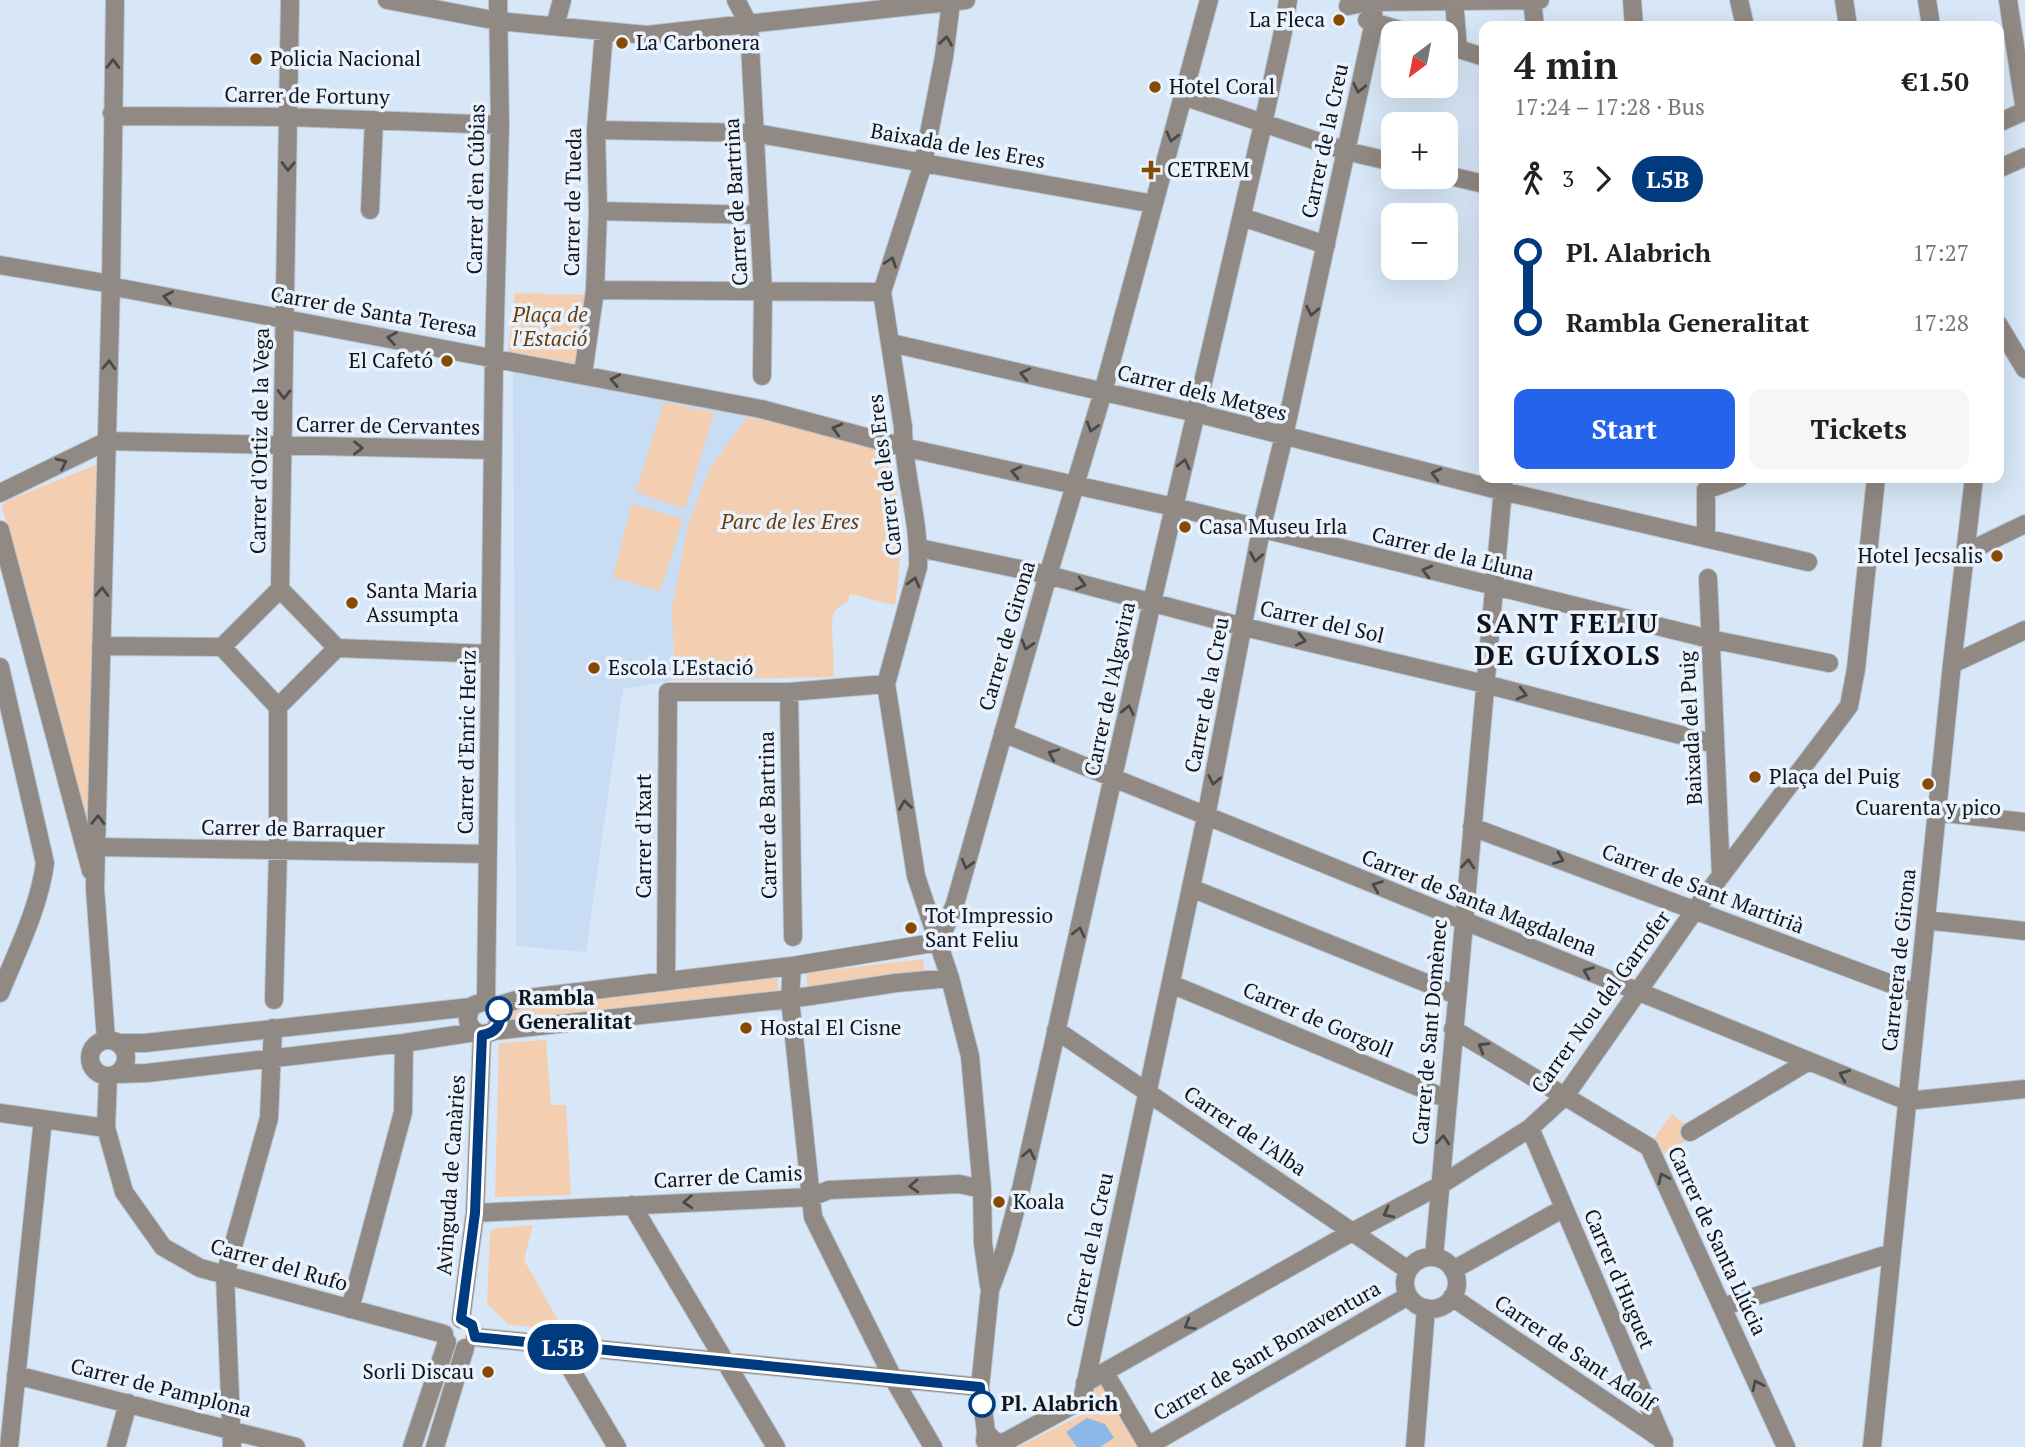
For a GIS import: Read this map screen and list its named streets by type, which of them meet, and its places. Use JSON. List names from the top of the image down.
{
  "streets": {
    "street": [
      "Carrer de Fortuny",
      "Carrer de la Creu",
      "Baixada de les Eres",
      "Carrer d'en Cúbias",
      "Carrer de Tueda",
      "Carrer de Bartrina",
      "Carrer de Santa Teresa",
      "Carrer dels Metges",
      "Carrer de Cervantes",
      "Carrer d'Ortiz de la Vega",
      "Carrer de les Eres",
      "Carrer de la Lluna",
      "Carrer del Sol",
      "Carrer de Girona",
      "Carrer de l'Algavira",
      "Baixada del Puig",
      "Carrer d'Enric Heriz",
      "Carrer de Barraquer",
      "Carrer d'Ixart",
      "Carrer de Sant Martirià",
      "Carrer de Santa Magdalena",
      "Carretera de Girona",
      "Carrer Nou del Garrofer",
      "Carrer de Gorgoll",
      "Carrer de Sant Domènec",
      "Carrer de l'Alba",
      "Avinguda de Canàries",
      "Carrer de Camis",
      "Carrer de Santa Llúcia",
      "Carrer del Rufo",
      "Carrer d'Huguet",
      "Carrer de Sant Bonaventura",
      "Carrer de Sant Adolf",
      "Carrer de Pamplona"
    ]
  },
  "crossings": [
    ["Carrer de Fortuny", "Carrer d'en Cúbias"],
    ["Carrer de Fortuny", "Carrer d'Ortiz de la Vega"],
    ["Carrer de la Creu", "Carrer dels Metges"],
    ["Carrer de la Creu", "Carrer de la Lluna"],
    ["Carrer de la Creu", "Carrer del Sol"],
    ["Carrer de la Creu", "Carrer de Santa Magdalena"],
    ["Carrer de la Creu", "Carrer Nou del Garrofer"],
    ["Carrer de la Creu", "Carrer de Gorgoll"],
    ["Carrer de la Creu", "Carrer de l'Alba"],
    ["Baixada de les Eres", "Carrer de Tueda"],
    ["Baixada de les Eres", "Carrer de Bartrina"],
    ["Baixada de les Eres", "Carrer de les Eres"],
    ["Baixada de les Eres", "Carrer de Girona"],
    ["Carrer d'en Cúbias", "Carrer de Santa Teresa"],
    ["Carrer d'en Cúbias", "Carrer d'Enric Heriz"],
    ["Carrer de Tueda", "Carrer de Santa Teresa"],
    ["Carrer de Bartrina", "Carrer d'Ixart"],
    ["Carrer de Santa Teresa", "Carrer d'Ortiz de la Vega"],
    ["Carrer de Santa Teresa", "Carrer de les Eres"],
    ["Carrer de Santa Teresa", "Carrer de la Lluna"],
    ["Carrer de Santa Teresa", "Carrer d'Enric Heriz"],
    ["Carrer dels Metges", "Carrer de les Eres"],
    ["Carrer dels Metges", "Carrer de Girona"],
    ["Carrer dels Metges", "Carrer de l'Algavira"],
    ["Carrer dels Metges", "Carrer de Sant Domènec"],
    ["Carrer de Cervantes", "Carrer d'Ortiz de la Vega"],
    ["Carrer de Cervantes", "Carrer d'Enric Heriz"],
    ["Carrer de les Eres", "Carrer de la Lluna"],
    ["Carrer de les Eres", "Carrer del Sol"],
    ["Carrer de les Eres", "Carrer de Girona"],
    ["Carrer de la Lluna", "Carrer de Girona"],
    ["Carrer de la Lluna", "Carrer de l'Algavira"],
    ["Carrer de la Lluna", "Baixada del Puig"],
    ["Carrer de la Lluna", "Carrer de Sant Domènec"],
    ["Carrer del Sol", "Carrer de Girona"],
    ["Carrer del Sol", "Carrer de l'Algavira"],
    ["Carrer del Sol", "Baixada del Puig"],
    ["Carrer del Sol", "Carrer de Sant Domènec"],
    ["Carrer de Girona", "Carrer de Santa Magdalena"],
    ["Carrer de l'Algavira", "Carrer de Santa Magdalena"],
    ["Carrer de l'Algavira", "Carrer Nou del Garrofer"],
    ["Carrer de l'Algavira", "Carrer de l'Alba"],
    ["Baixada del Puig", "Carrer Nou del Garrofer"],
    ["Carrer d'Enric Heriz", "Carrer de Barraquer"],
    ["Carrer de Sant Martirià", "Carretera de Girona"],
    ["Carrer de Sant Martirià", "Carrer Nou del Garrofer"],
    ["Carrer de Sant Martirià", "Carrer de Sant Domènec"],
    ["Carrer de Santa Magdalena", "Carretera de Girona"],
    ["Carrer de Santa Magdalena", "Carrer Nou del Garrofer"],
    ["Carrer de Santa Magdalena", "Carrer de Sant Domènec"],
    ["Carrer Nou del Garrofer", "Carrer de Sant Domènec"],
    ["Carrer Nou del Garrofer", "Carrer de l'Alba"],
    ["Carrer Nou del Garrofer", "Carrer de Santa Llúcia"],
    ["Carrer Nou del Garrofer", "Carrer d'Huguet"],
    ["Carrer de Gorgoll", "Carrer de Sant Domènec"],
    ["Carrer de Sant Domènec", "Carrer de l'Alba"],
    ["Carrer de Sant Domènec", "Carrer de Santa Llúcia"],
    ["Carrer de Sant Domènec", "Carrer de Sant Bonaventura"],
    ["Carrer de Sant Domènec", "Carrer de Sant Adolf"],
    ["Carrer de l'Alba", "Carrer de Sant Bonaventura"],
    ["Carrer de l'Alba", "Carrer de Sant Adolf"],
    ["Avinguda de Canàries", "Carrer de Camis"],
    ["Avinguda de Canàries", "Carrer del Rufo"],
    ["Carrer d'Huguet", "Carrer de Sant Adolf"],
    ["Carrer de Sant Bonaventura", "Carrer de Sant Adolf"]
  ],
  "one_way": [
    "Carrer de la Creu",
    "Carrer dels Metges",
    "Carrer de Cervantes",
    "Carrer d'Ortiz de la Vega",
    "Carrer de les Eres",
    "Carrer de la Lluna",
    "Carrer del Sol",
    "Carrer de Girona",
    "Carrer de Sant Martirià",
    "Carrer de Camis",
    "Carrer de Santa Llúcia"
  ],
  "districts": ["SANT FELIU DE GUÍXOLS"],
  "parks": ["Plaça de l'Estació", "Parc de les Eres"],
  "places": {
    "other": [
      "La Fleca",
      "La Carbonera",
      "Policia Nacional",
      "Hotel Coral",
      "El Cafetó",
      "Casa Museu Irla",
      "Hotel Jecsalis",
      "Santa Maria Assumpta",
      "Escola L'Estació",
      "Plaça del Puig",
      "Cuarenta y pico",
      "Tot Impressio Sant Feliu",
      "Rambla Generalitat",
      "Hostal El Cisne",
      "Koala",
      "Sorli Discau",
      "Pl. Alabrich"
    ],
    "health": ["CETREM"]
  },
  "lines": ["bus line L5B"],
  "north": "bottom left",
  "page": {
    "on_map": "L5B",
    "map_buttons": ["+", "−"],
    "heading": ["4 min", "17:24 – 17:28 · Bus", "€1.50"],
    "legs": ["3", "L5B"],
    "list": [
      {
        "name": "Pl. Alabrich",
        "value": "17:27"
      },
      {
        "name": "Rambla Generalitat",
        "value": "17:28"
      }
    ],
    "buttons": ["Start", "Tickets"]
  }
}
